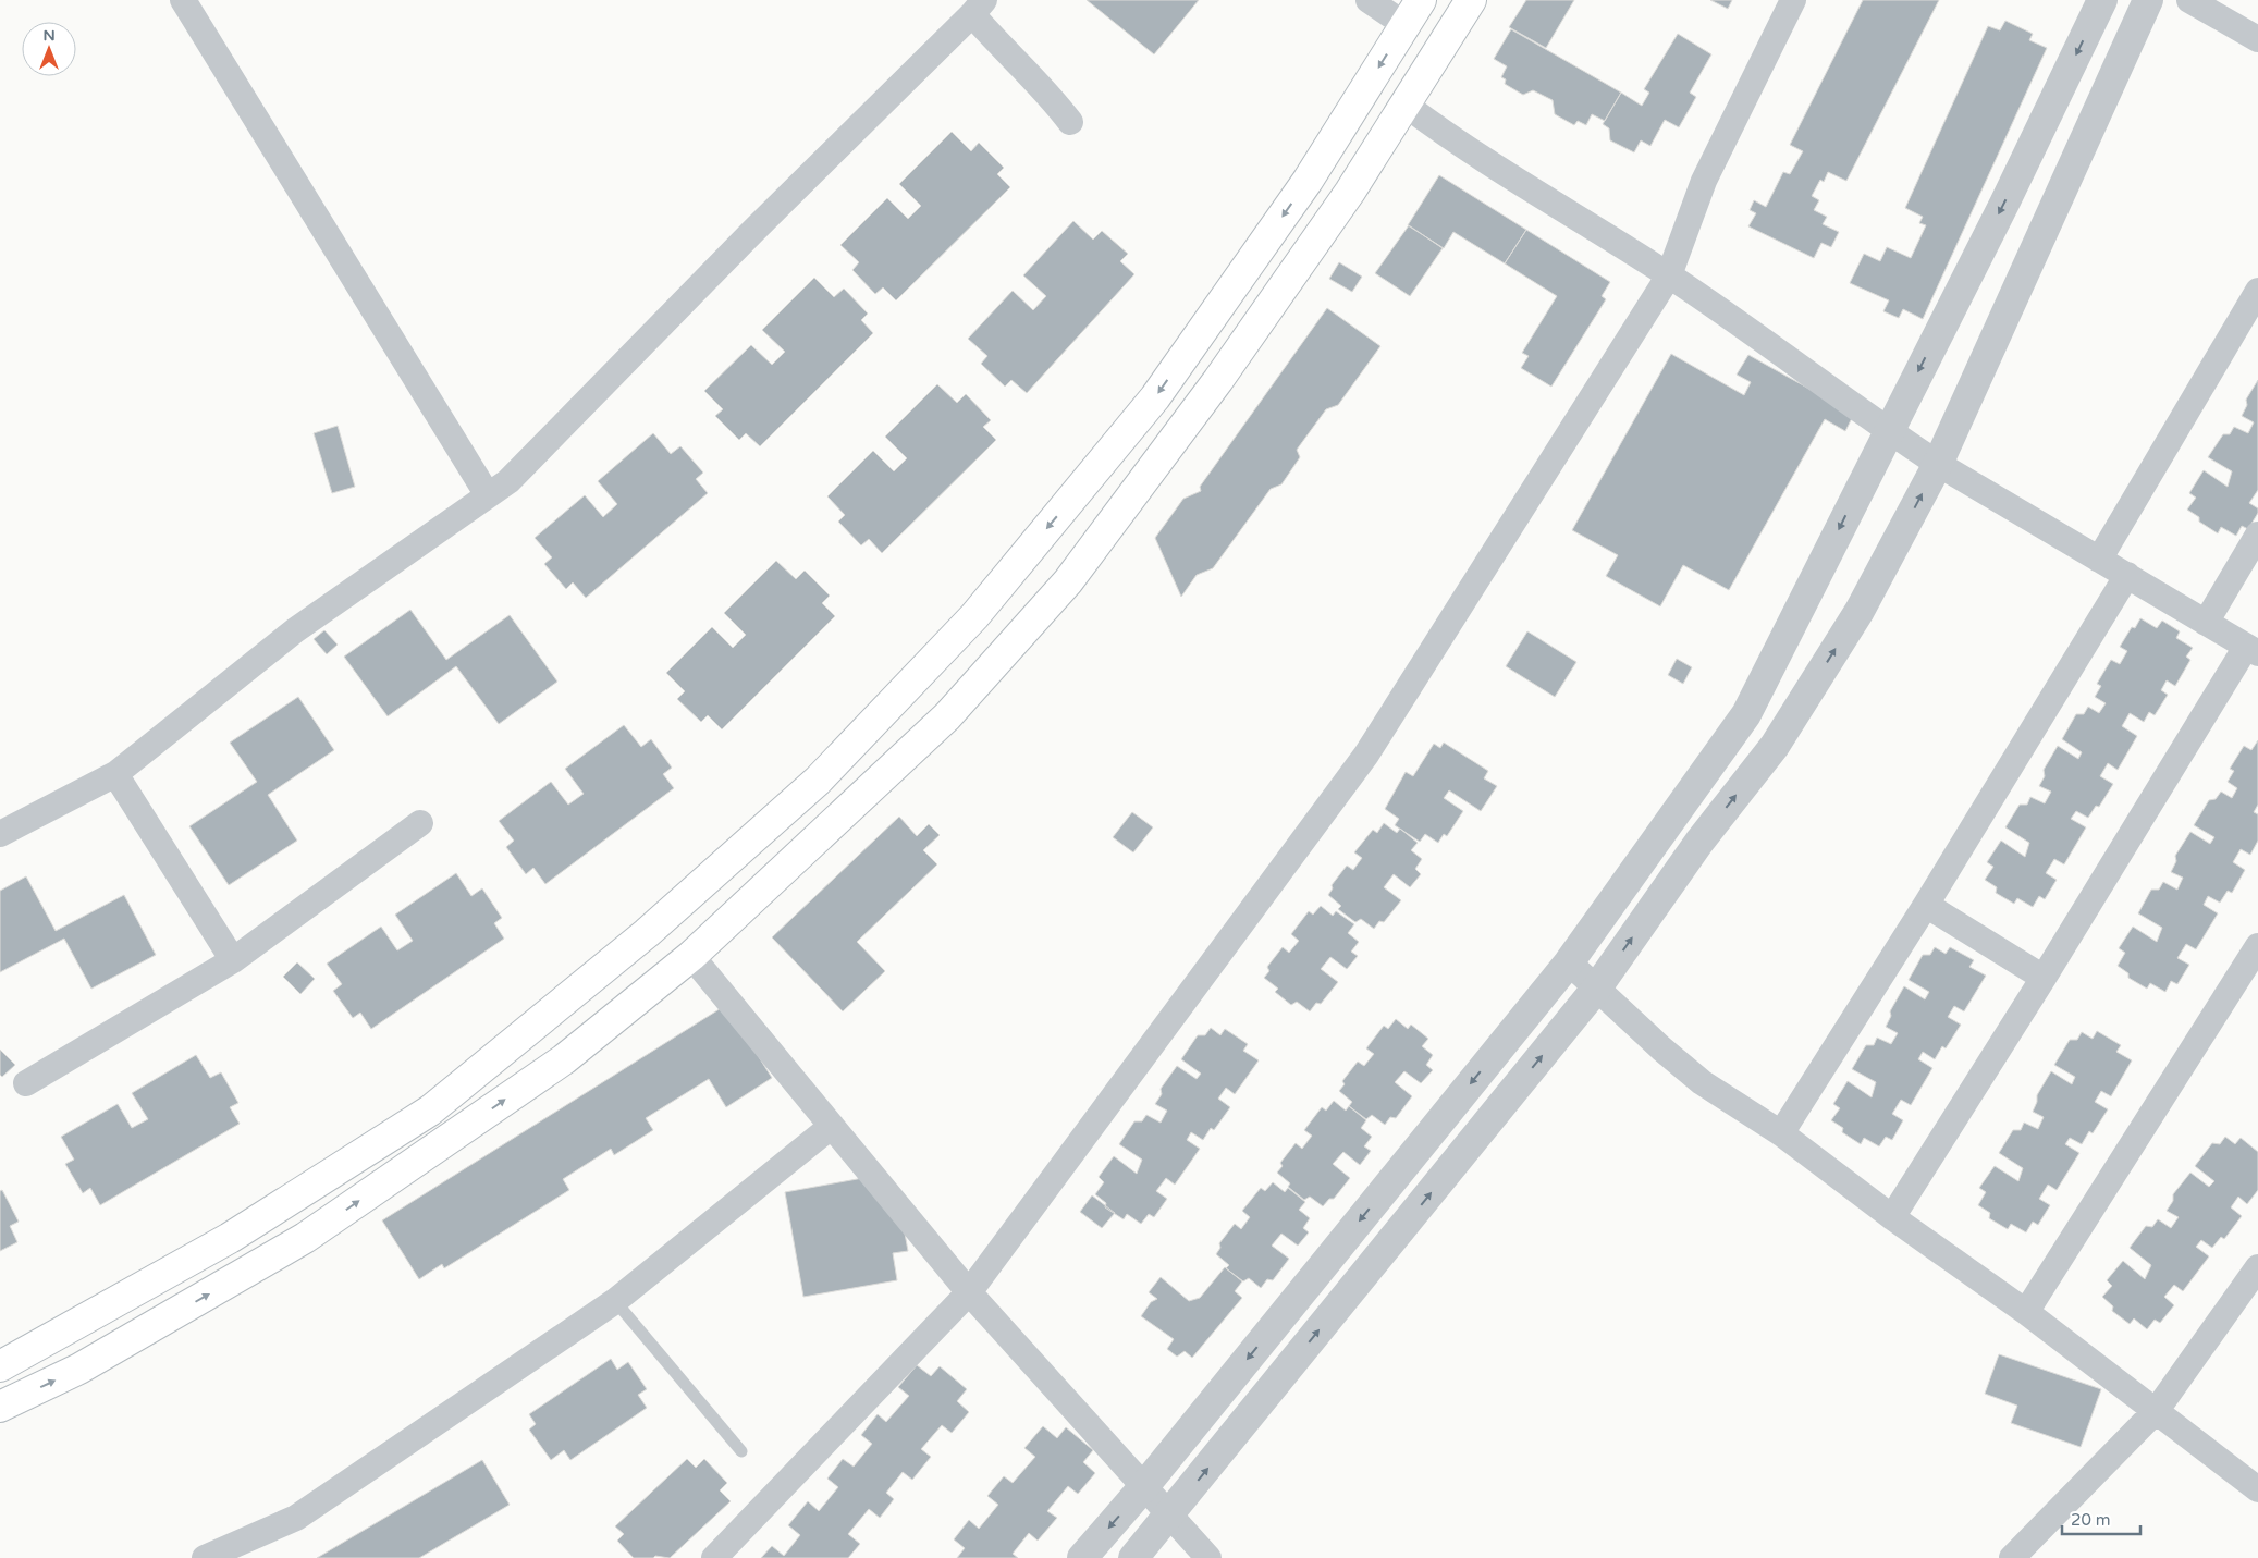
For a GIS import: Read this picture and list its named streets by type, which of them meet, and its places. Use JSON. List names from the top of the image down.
{
  "scale_bar": "20 m",
  "north": "top"
}
